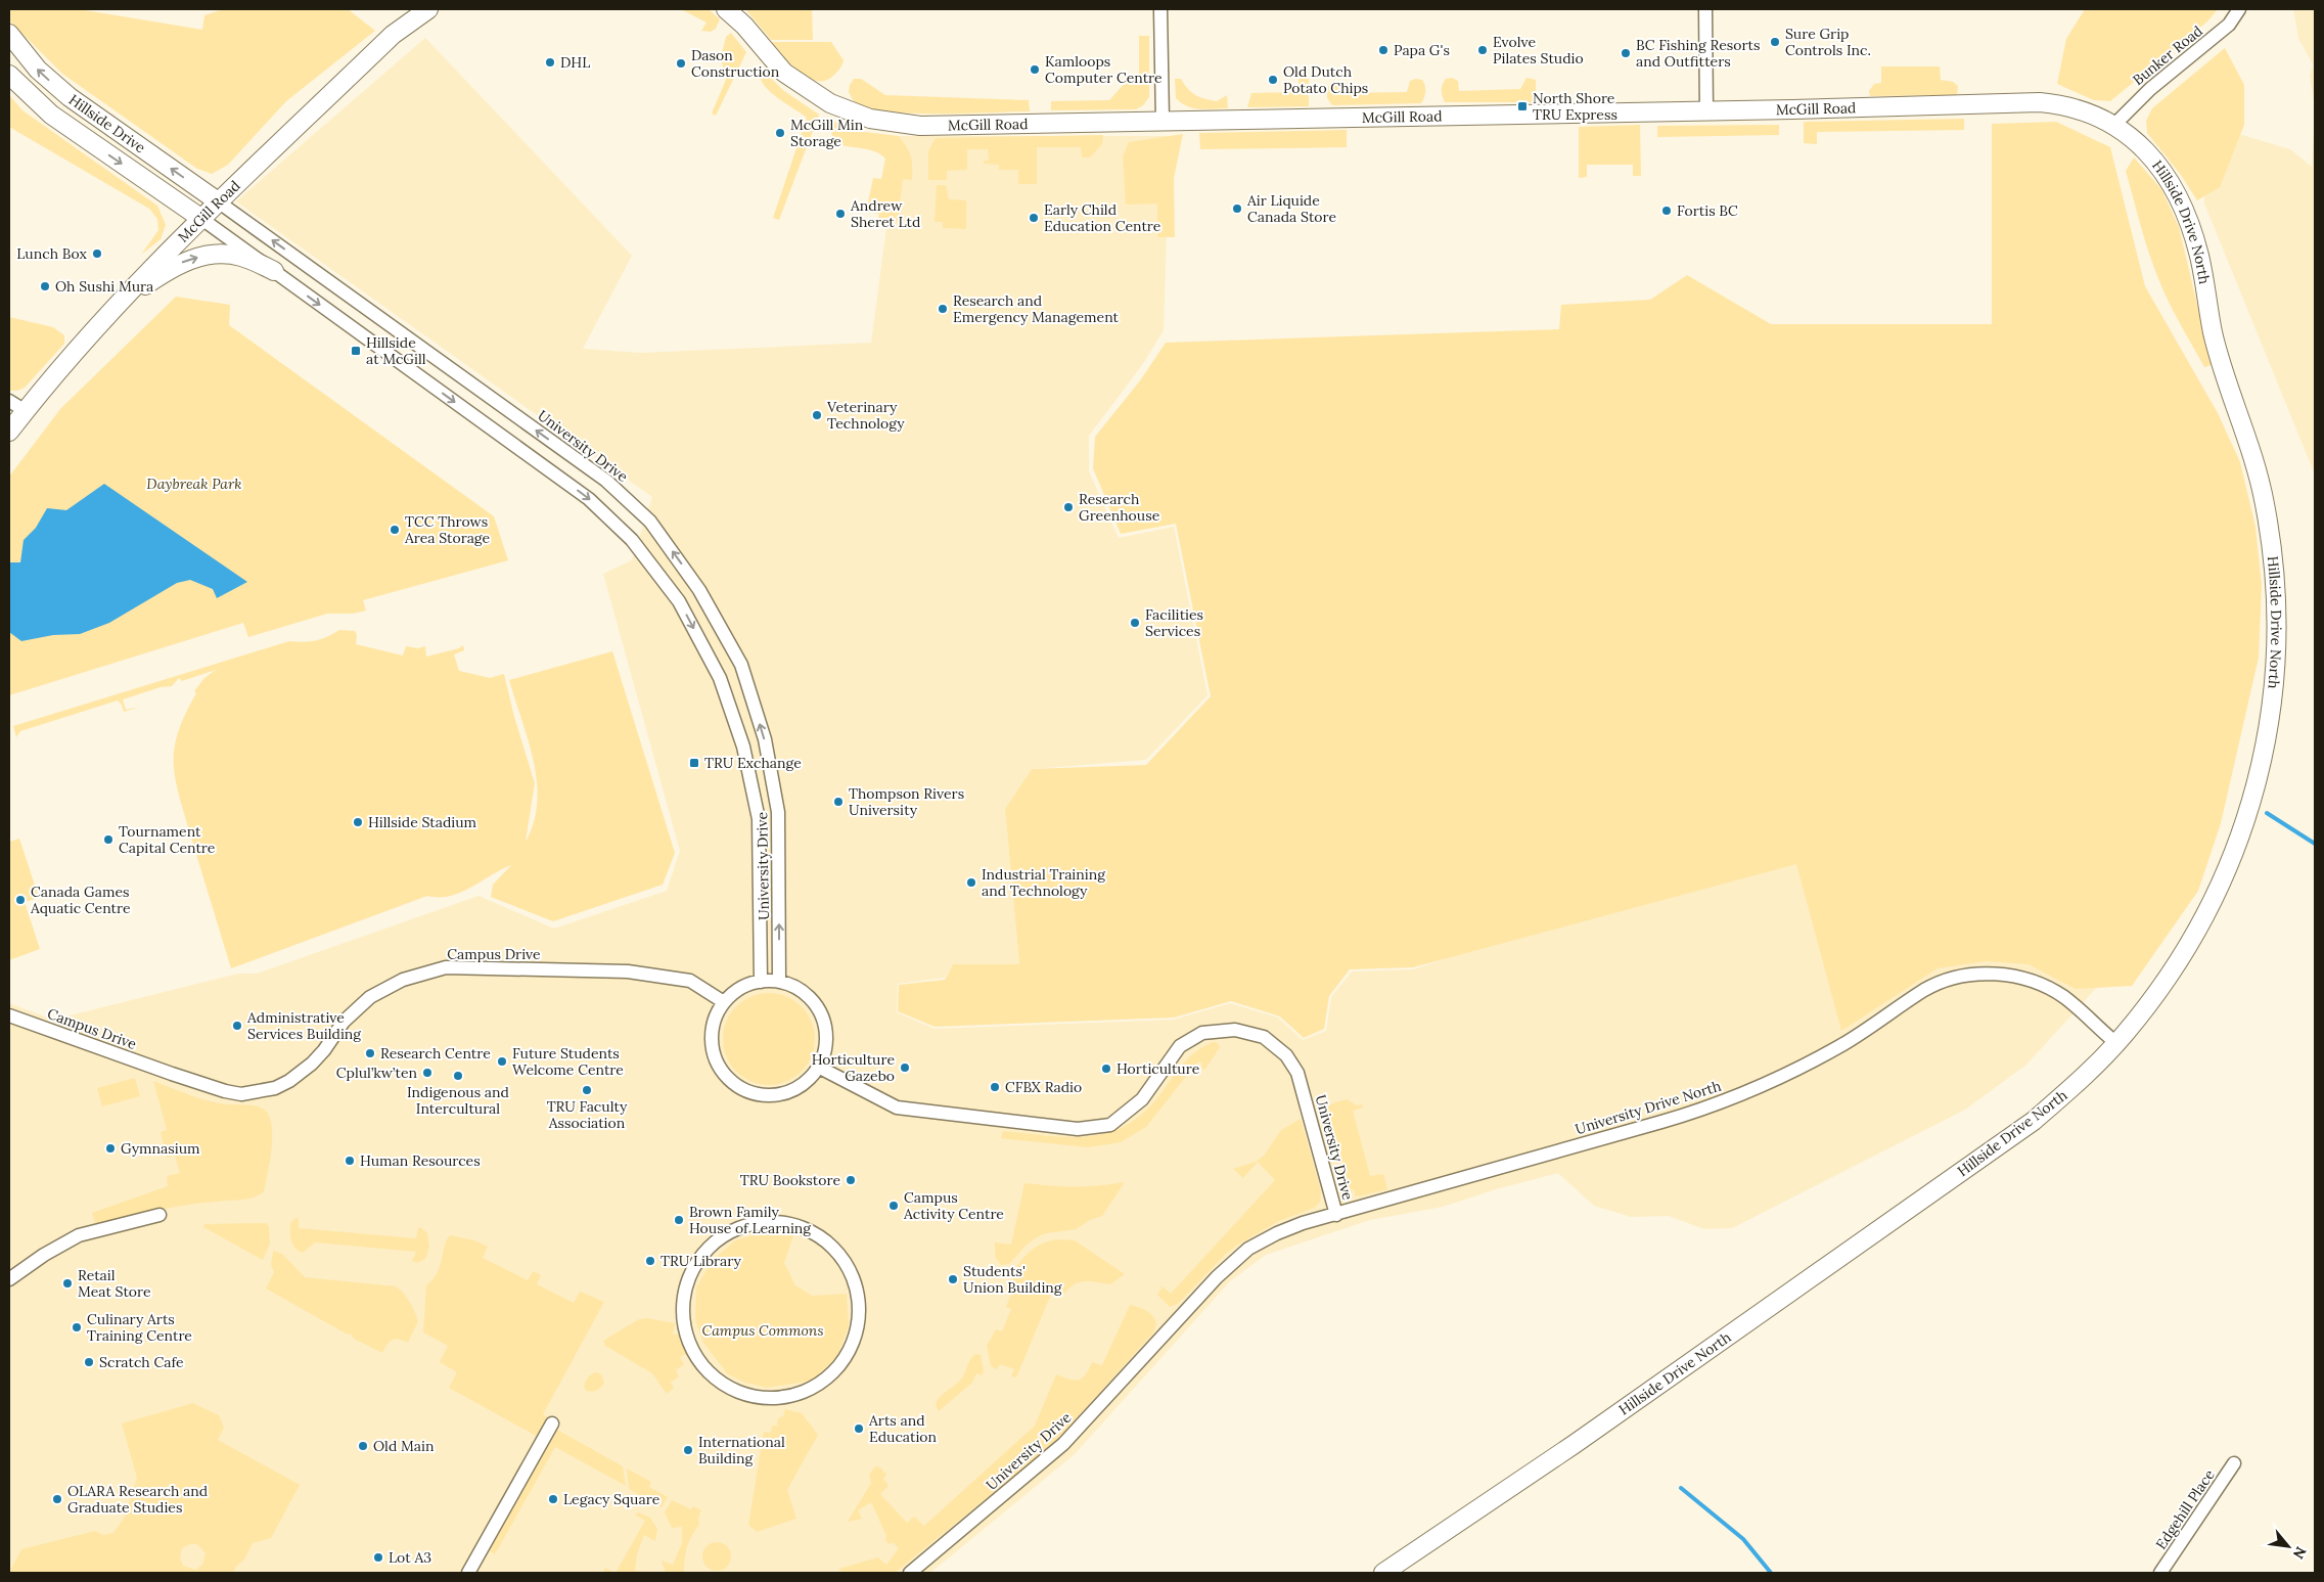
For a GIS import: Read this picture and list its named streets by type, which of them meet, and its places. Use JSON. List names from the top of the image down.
{
  "streets": {
    "street": [
      "Bunker Road",
      "McGill Road",
      "Hillside Drive",
      "Hillside Drive North",
      "University Drive",
      "Campus Drive",
      "University Drive North",
      "Edgehill Place"
    ]
  },
  "crossings": [
    ["Bunker Road", "McGill Road"],
    ["Bunker Road", "Hillside Drive North"],
    ["McGill Road", "Hillside Drive"],
    ["McGill Road", "Hillside Drive North"],
    ["McGill Road", "University Drive"],
    ["Hillside Drive", "University Drive"],
    ["University Drive", "Campus Drive"],
    ["University Drive", "University Drive North"]
  ],
  "parks": ["Daybreak Park", "Campus Commons"],
  "places": {
    "other": [
      "Sure Grip Controls Inc.",
      "Papa G's",
      "Evolve Pilates Studio",
      "BC Fishing Resorts and Outfitters",
      "DHL",
      "Dason Construction",
      "Kamloops Computer Centre",
      "Old Dutch Potato Chips",
      "McGill Min Storage",
      "Air Liquide Canada Store",
      "Fortis BC",
      "Andrew Sheret Ltd",
      "Early Child Education Centre",
      "Lunch Box",
      "Oh Sushi Mura",
      "Research and Emergency Management",
      "Veterinary Technology",
      "Research Greenhouse",
      "TCC Throws Area Storage",
      "Facilities Services",
      "Thompson Rivers University",
      "Hillside Stadium",
      "Tournament Capital Centre",
      "Industrial Training and Technology",
      "Canada Games Aquatic Centre",
      "Administrative Services Building",
      "Research Centre",
      "Future Students Welcome Centre",
      "Horticulture Gazebo",
      "Horticulture",
      "Cplul’kw’ten",
      "Indigenous and Intercultural",
      "CFBX Radio",
      "TRU Faculty Association",
      "Gymnasium",
      "Human Resources",
      "TRU Bookstore",
      "Campus Activity Centre",
      "Brown Family House of Learning",
      "TRU Library",
      "Students' Union Building",
      "Retail Meat Store",
      "Culinary Arts Training Centre",
      "Scratch Cafe",
      "Arts and Education",
      "Old Main",
      "International Building",
      "OLARA Research and Graduate Studies",
      "Legacy Square",
      "Lot A3"
    ],
    "transit": ["North Shore TRU Express", "Hillside at McGill", "TRU Exchange"]
  },
  "north": "bottom right"
}
